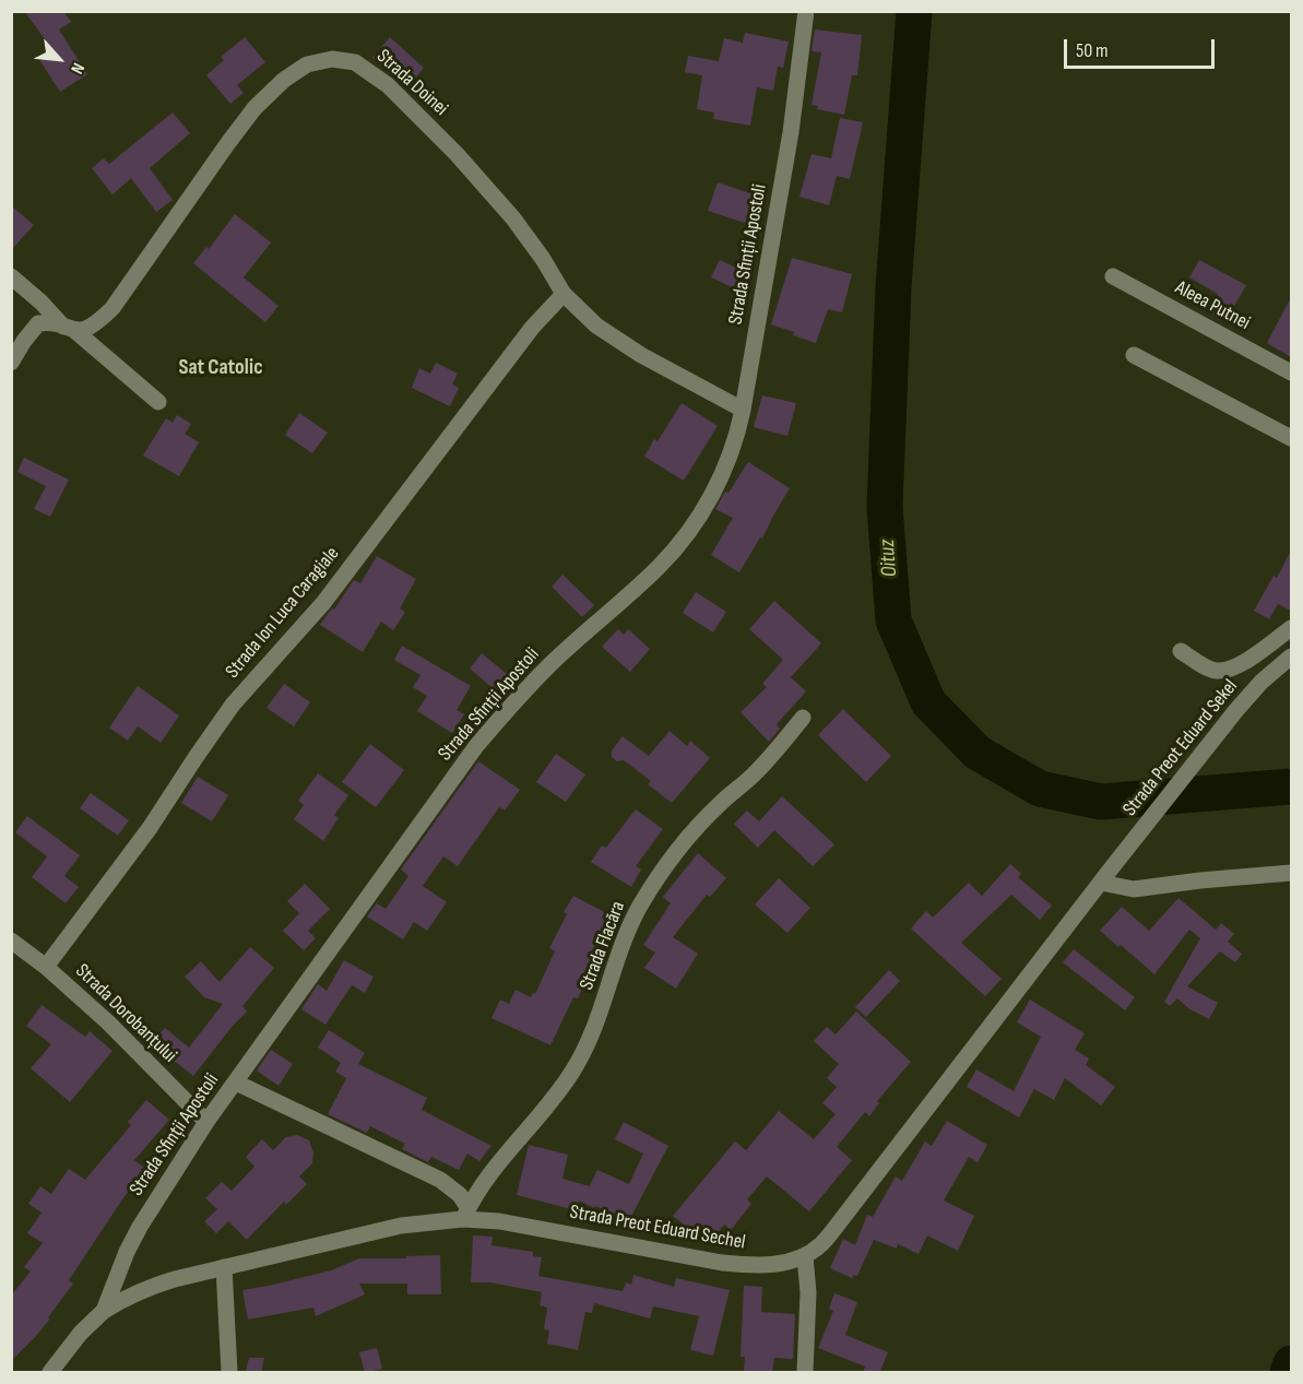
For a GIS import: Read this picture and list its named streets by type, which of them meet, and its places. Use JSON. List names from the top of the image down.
{
  "streets": {
    "street": [
      "Strada Doinei",
      "Strada Sfinții Apostoli",
      "Aleea Putnei",
      "Strada Ion Luca Caragiale",
      "Strada Preot Eduard Sekel",
      "Strada Flacăra",
      "Strada Dorobanțului",
      "Strada Preot Eduard Sechel"
    ]
  },
  "crossings": [
    ["Strada Doinei", "Strada Sfinții Apostoli"],
    ["Strada Doinei", "Strada Ion Luca Caragiale"],
    ["Strada Sfinții Apostoli", "Strada Dorobanțului"],
    ["Strada Sfinții Apostoli", "Strada Preot Eduard Sechel"],
    ["Strada Ion Luca Caragiale", "Strada Dorobanțului"],
    ["Strada Preot Eduard Sekel", "Strada Preot Eduard Sechel"],
    ["Strada Flacăra", "Strada Preot Eduard Sechel"]
  ],
  "districts": ["Sat Catolic"],
  "water": ["Oituz"],
  "scale_bar": "50 m",
  "north": "bottom right"
}
